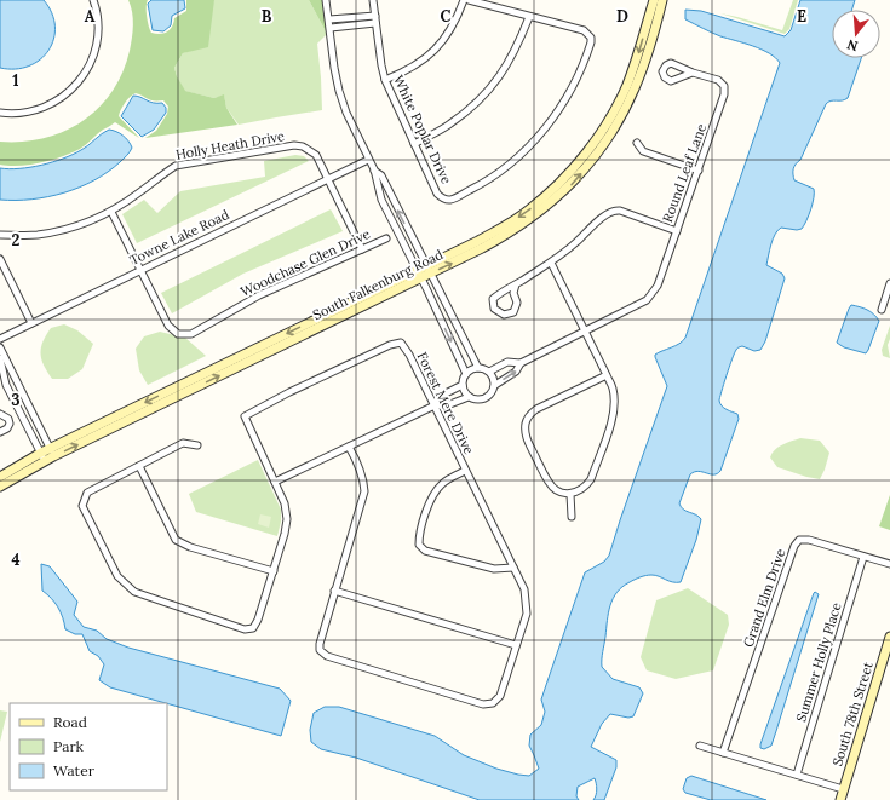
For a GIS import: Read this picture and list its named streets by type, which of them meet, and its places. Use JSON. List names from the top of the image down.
{
  "streets": {
    "street": [
      "White Poplar Drive",
      "Holly Heath Drive",
      "Round Leaf Lane",
      "Towne Lake Road",
      "Woodchase Glen Drive",
      "South Falkenburg Road",
      "Forest Mere Drive",
      "Grand Elm Drive",
      "Summer Holly Place",
      "South 78th Street"
    ]
  },
  "crossings": [
    ["Holly Heath Drive", "Towne Lake Road"],
    ["Holly Heath Drive", "Woodchase Glen Drive"],
    ["Towne Lake Road", "Woodchase Glen Drive"],
    ["Grand Elm Drive", "Summer Holly Place"]
  ],
  "legend": ["Road", "Park", "Water"],
  "north": "bottom",
  "grid": {
    "columns": [
      "A",
      "B",
      "C",
      "D",
      "E"
    ],
    "rows": [
      "1",
      "2",
      "3",
      "4"
    ]
  }
}
